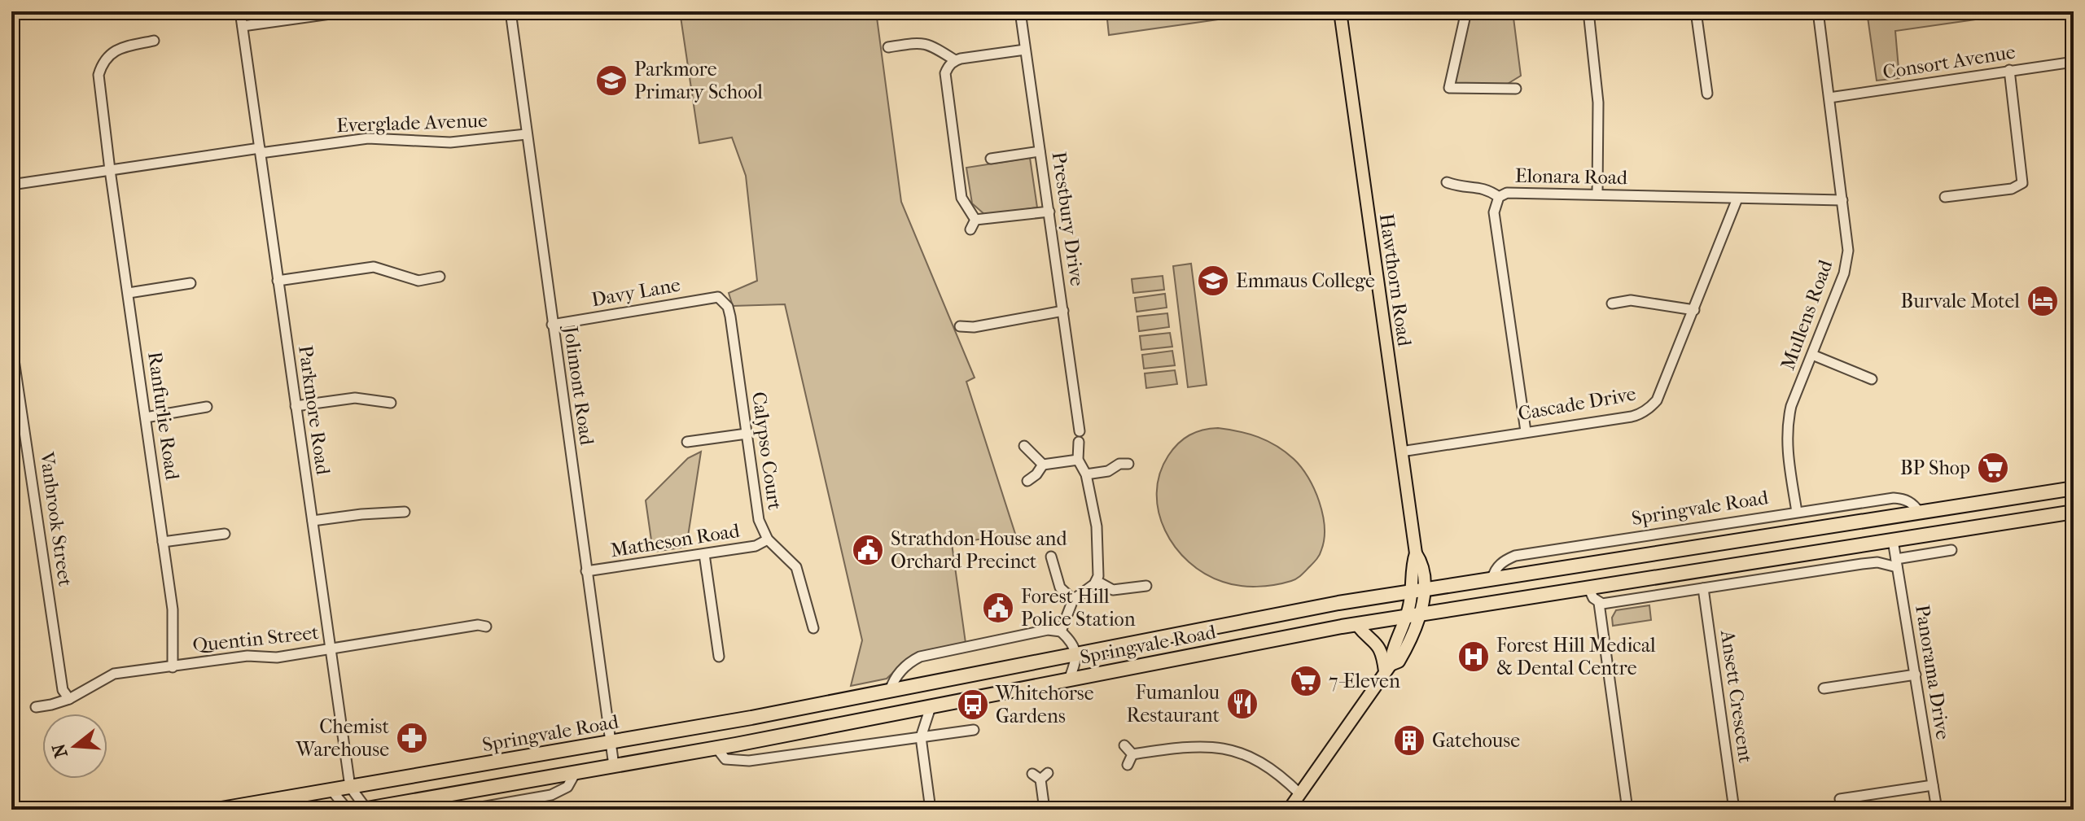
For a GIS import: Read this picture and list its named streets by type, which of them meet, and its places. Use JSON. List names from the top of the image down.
{
  "streets": {
    "highway": ["Springvale Road"],
    "main road": ["Hawthorn Road"],
    "street": [
      "Consort Avenue",
      "Everglade Avenue",
      "Elonara Road",
      "Prestbury Drive",
      "Davy Lane",
      "Mullens Road",
      "Jolimont Road",
      "Cascade Drive",
      "Parkmore Road",
      "Ranfurlie Road",
      "Calypso Court",
      "Vanbrook Street",
      "Matheson Road",
      "Quentin Street",
      "Panorama Drive",
      "Ansett Crescent"
    ]
  },
  "crossings": [
    ["Consort Avenue", "Mullens Road"],
    ["Everglade Avenue", "Jolimont Road"],
    ["Everglade Avenue", "Parkmore Road"],
    ["Everglade Avenue", "Ranfurlie Road"],
    ["Elonara Road", "Mullens Road"],
    ["Elonara Road", "Cascade Drive"],
    ["Hawthorn Road", "Cascade Drive"],
    ["Hawthorn Road", "Springvale Road"],
    ["Davy Lane", "Jolimont Road"],
    ["Davy Lane", "Calypso Court"],
    ["Mullens Road", "Springvale Road"],
    ["Jolimont Road", "Springvale Road"],
    ["Jolimont Road", "Matheson Road"],
    ["Parkmore Road", "Springvale Road"],
    ["Parkmore Road", "Quentin Street"],
    ["Ranfurlie Road", "Quentin Street"],
    ["Calypso Court", "Matheson Road"],
    ["Springvale Road", "Panorama Drive"],
    ["Vanbrook Street", "Quentin Street"]
  ],
  "places": {
    "school or university": ["Parkmore Primary School", "Emmaus College"],
    "hotel": ["Burvale Motel"],
    "supermarket": ["BP Shop", "7-Eleven"],
    "public building": ["Strathdon House and Orchard Precinct", "Forest Hill Police Station"],
    "hospital": ["Forest Hill Medical & Dental Centre"],
    "restaurant": ["Fumanlou Restaurant"],
    "bus stop": ["Whitehorse Gardens"],
    "pharmacy": ["Chemist Warehouse"],
    "building": ["Gatehouse"]
  },
  "north": "left"
}
